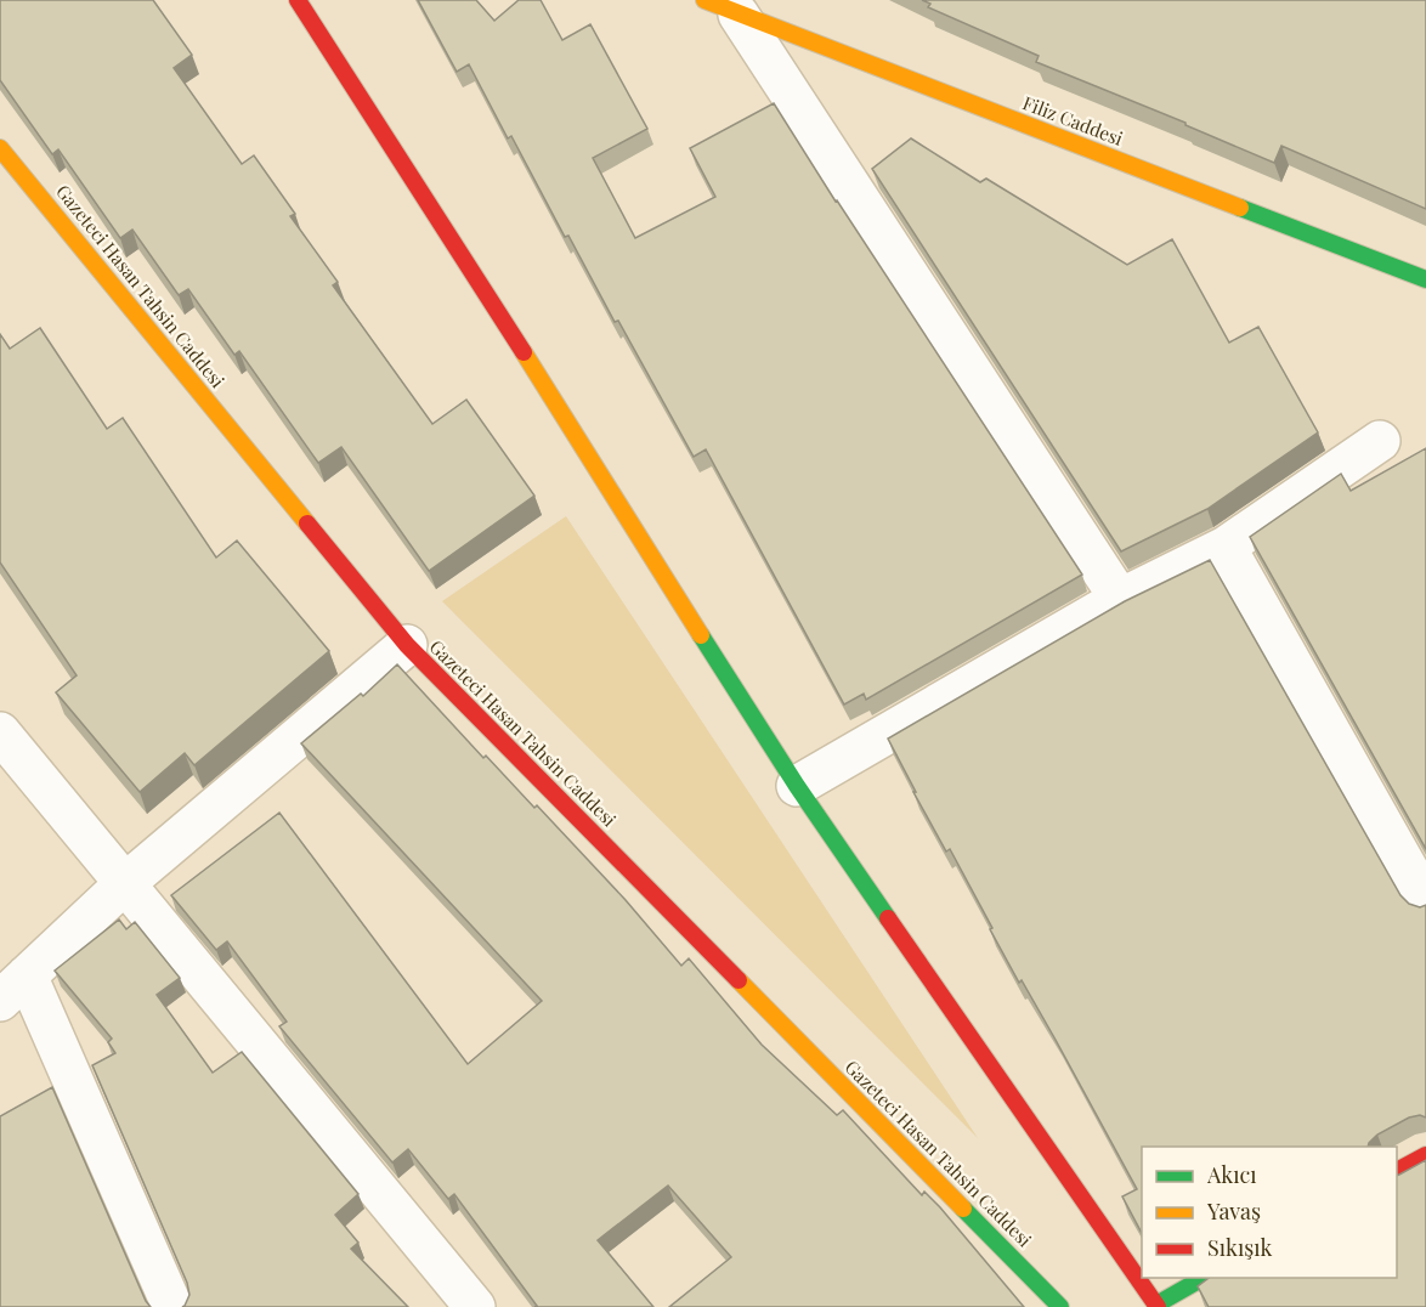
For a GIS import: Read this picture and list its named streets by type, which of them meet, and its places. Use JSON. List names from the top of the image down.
{
  "streets": {
    "main road": ["Filiz Caddesi", "Gazeteci Hasan Tahsin Caddesi"]
  },
  "legend": ["Akıcı", "Yavaş", "Sıkışık"]
}
